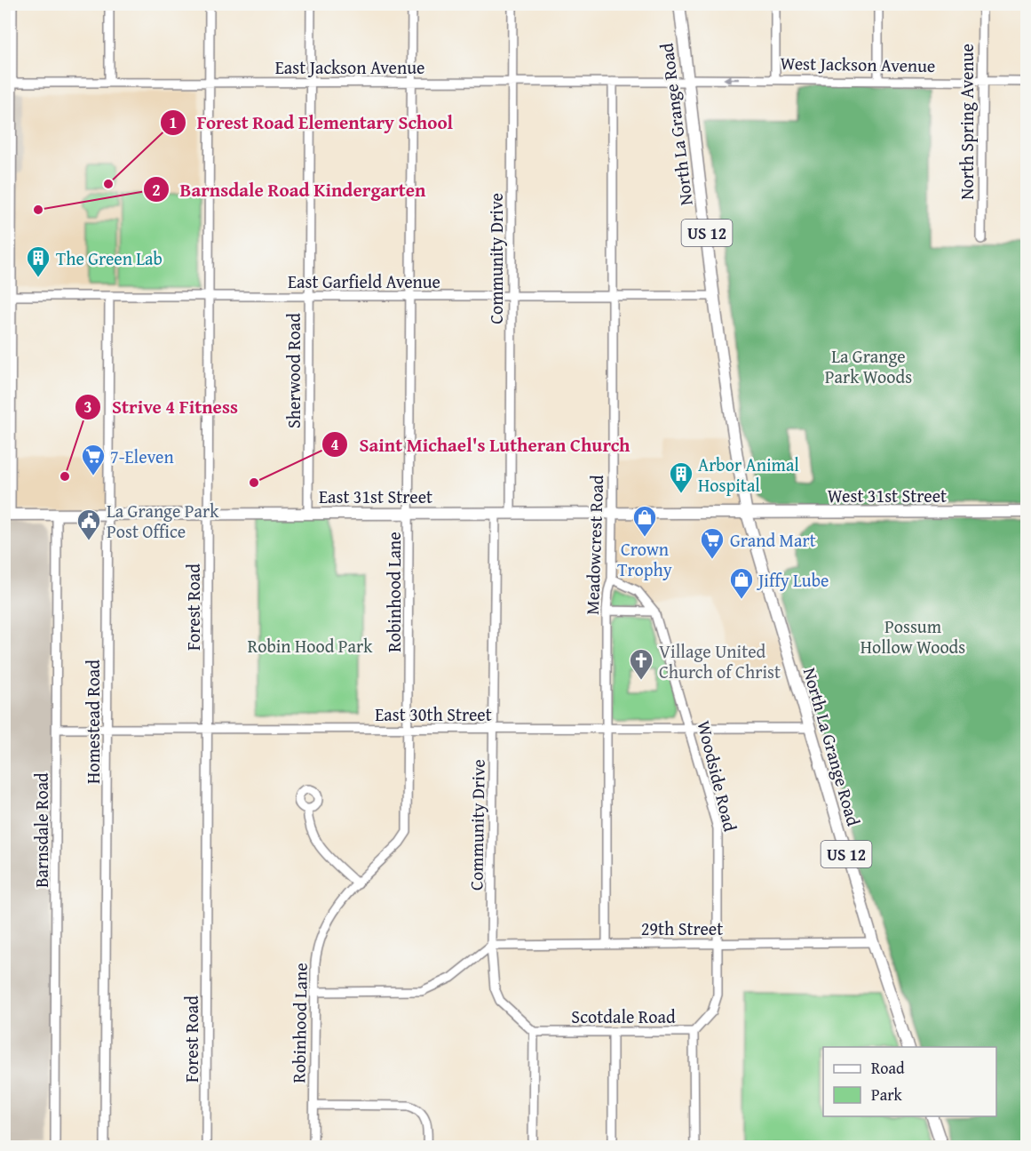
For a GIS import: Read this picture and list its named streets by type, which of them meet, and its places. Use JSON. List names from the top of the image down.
{
  "streets": {
    "main road": [
      "North La Grange Road",
      "US 12",
      "West 31st Street",
      "East 31st Street"
    ],
    "street": [
      "West Jackson Avenue",
      "East Jackson Avenue",
      "North Spring Avenue",
      "Community Drive",
      "East Garfield Avenue",
      "Sherwood Road",
      "Meadowcrest Road",
      "Robinhood Lane",
      "Forest Road",
      "East 30th Street",
      "Homestead Road",
      "Woodside Road",
      "Barnsdale Road",
      "29th Street",
      "Scotdale Road"
    ]
  },
  "crossings": [
    ["West Jackson Avenue", "East Jackson Avenue"],
    ["West Jackson Avenue", "North Spring Avenue"],
    ["West Jackson Avenue", "North La Grange Road"],
    ["East Jackson Avenue", "North La Grange Road"],
    ["East Jackson Avenue", "Community Drive"],
    ["East Jackson Avenue", "Sherwood Road"],
    ["East Jackson Avenue", "Meadowcrest Road"],
    ["East Jackson Avenue", "Robinhood Lane"],
    ["East Jackson Avenue", "Forest Road"],
    ["North La Grange Road", "East Garfield Avenue"],
    ["North La Grange Road", "West 31st Street"],
    ["North La Grange Road", "East 31st Street"],
    ["North La Grange Road", "East 30th Street"],
    ["North La Grange Road", "29th Street"],
    ["Community Drive", "East Garfield Avenue"],
    ["Community Drive", "East 31st Street"],
    ["Community Drive", "East 30th Street"],
    ["Community Drive", "29th Street"],
    ["Community Drive", "Scotdale Road"],
    ["East Garfield Avenue", "Sherwood Road"],
    ["East Garfield Avenue", "Meadowcrest Road"],
    ["East Garfield Avenue", "Robinhood Lane"],
    ["East Garfield Avenue", "Forest Road"],
    ["East Garfield Avenue", "Homestead Road"],
    ["Sherwood Road", "East 31st Street"],
    ["West 31st Street", "East 31st Street"],
    ["East 31st Street", "Meadowcrest Road"],
    ["East 31st Street", "Robinhood Lane"],
    ["East 31st Street", "Forest Road"],
    ["East 31st Street", "Homestead Road"],
    ["East 31st Street", "Barnsdale Road"],
    ["Meadowcrest Road", "East 30th Street"],
    ["Meadowcrest Road", "Woodside Road"],
    ["Meadowcrest Road", "29th Street"],
    ["Robinhood Lane", "East 30th Street"],
    ["Forest Road", "East 30th Street"],
    ["East 30th Street", "Homestead Road"],
    ["East 30th Street", "Woodside Road"],
    ["East 30th Street", "Barnsdale Road"],
    ["Woodside Road", "29th Street"],
    ["Woodside Road", "Scotdale Road"]
  ],
  "parks": ["La Grange Park Woods", "Possum Hollow Woods", "Robin Hood Park"],
  "places": {
    "other": [
      "Forest Road Elementary School",
      "Barnsdale Road Kindergarten",
      "Strive 4 Fitness",
      "Saint Michael's Lutheran Church"
    ],
    "building": ["The Green Lab", "Arbor Animal Hospital"],
    "supermarket": ["7-Eleven", "Grand Mart"],
    "shop": ["Crown Trophy", "Jiffy Lube"],
    "public building": ["La Grange Park Post Office"],
    "church": ["Village United Church of Christ"]
  },
  "legend": ["Road", "Park"]
}
